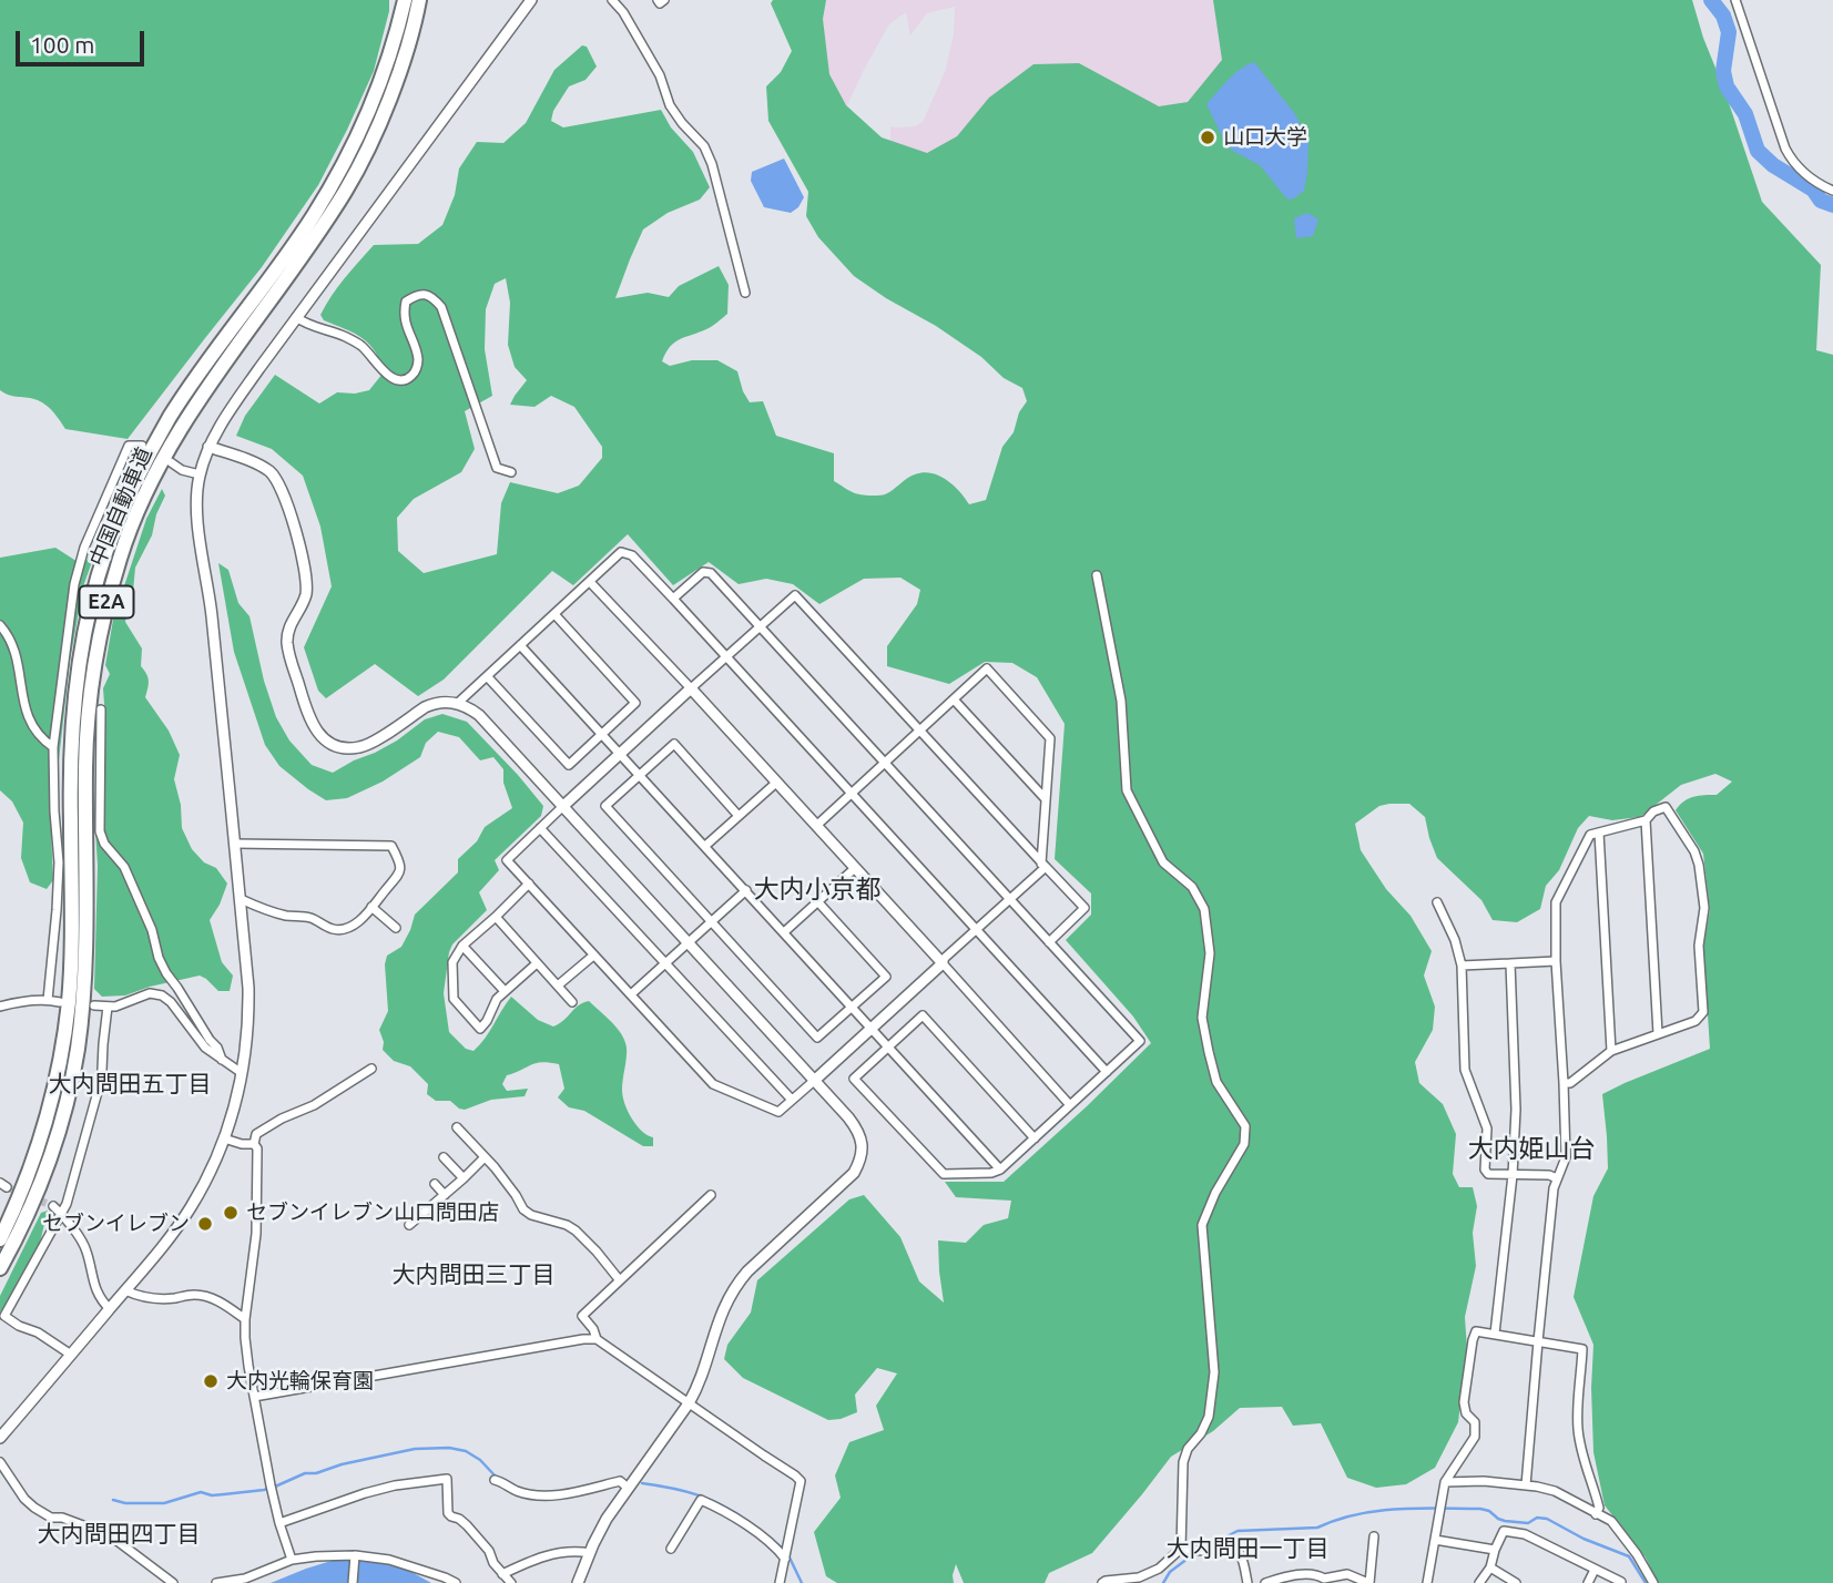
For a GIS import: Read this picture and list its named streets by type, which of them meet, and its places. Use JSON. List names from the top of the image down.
{
  "streets": {
    "highway": ["中国自動車道", "E2A"]
  },
  "districts": [
    "大内小京都",
    "大内問田五丁目",
    "大内姫山台",
    "大内問田三丁目",
    "大内問田四丁目",
    "大内問田一丁目"
  ],
  "places": [
    "山口大学",
    "セブンイレブン山口問田店",
    "セブンイレブン",
    "大内光輪保育園"
  ],
  "scale_bar": "100 m"
}
